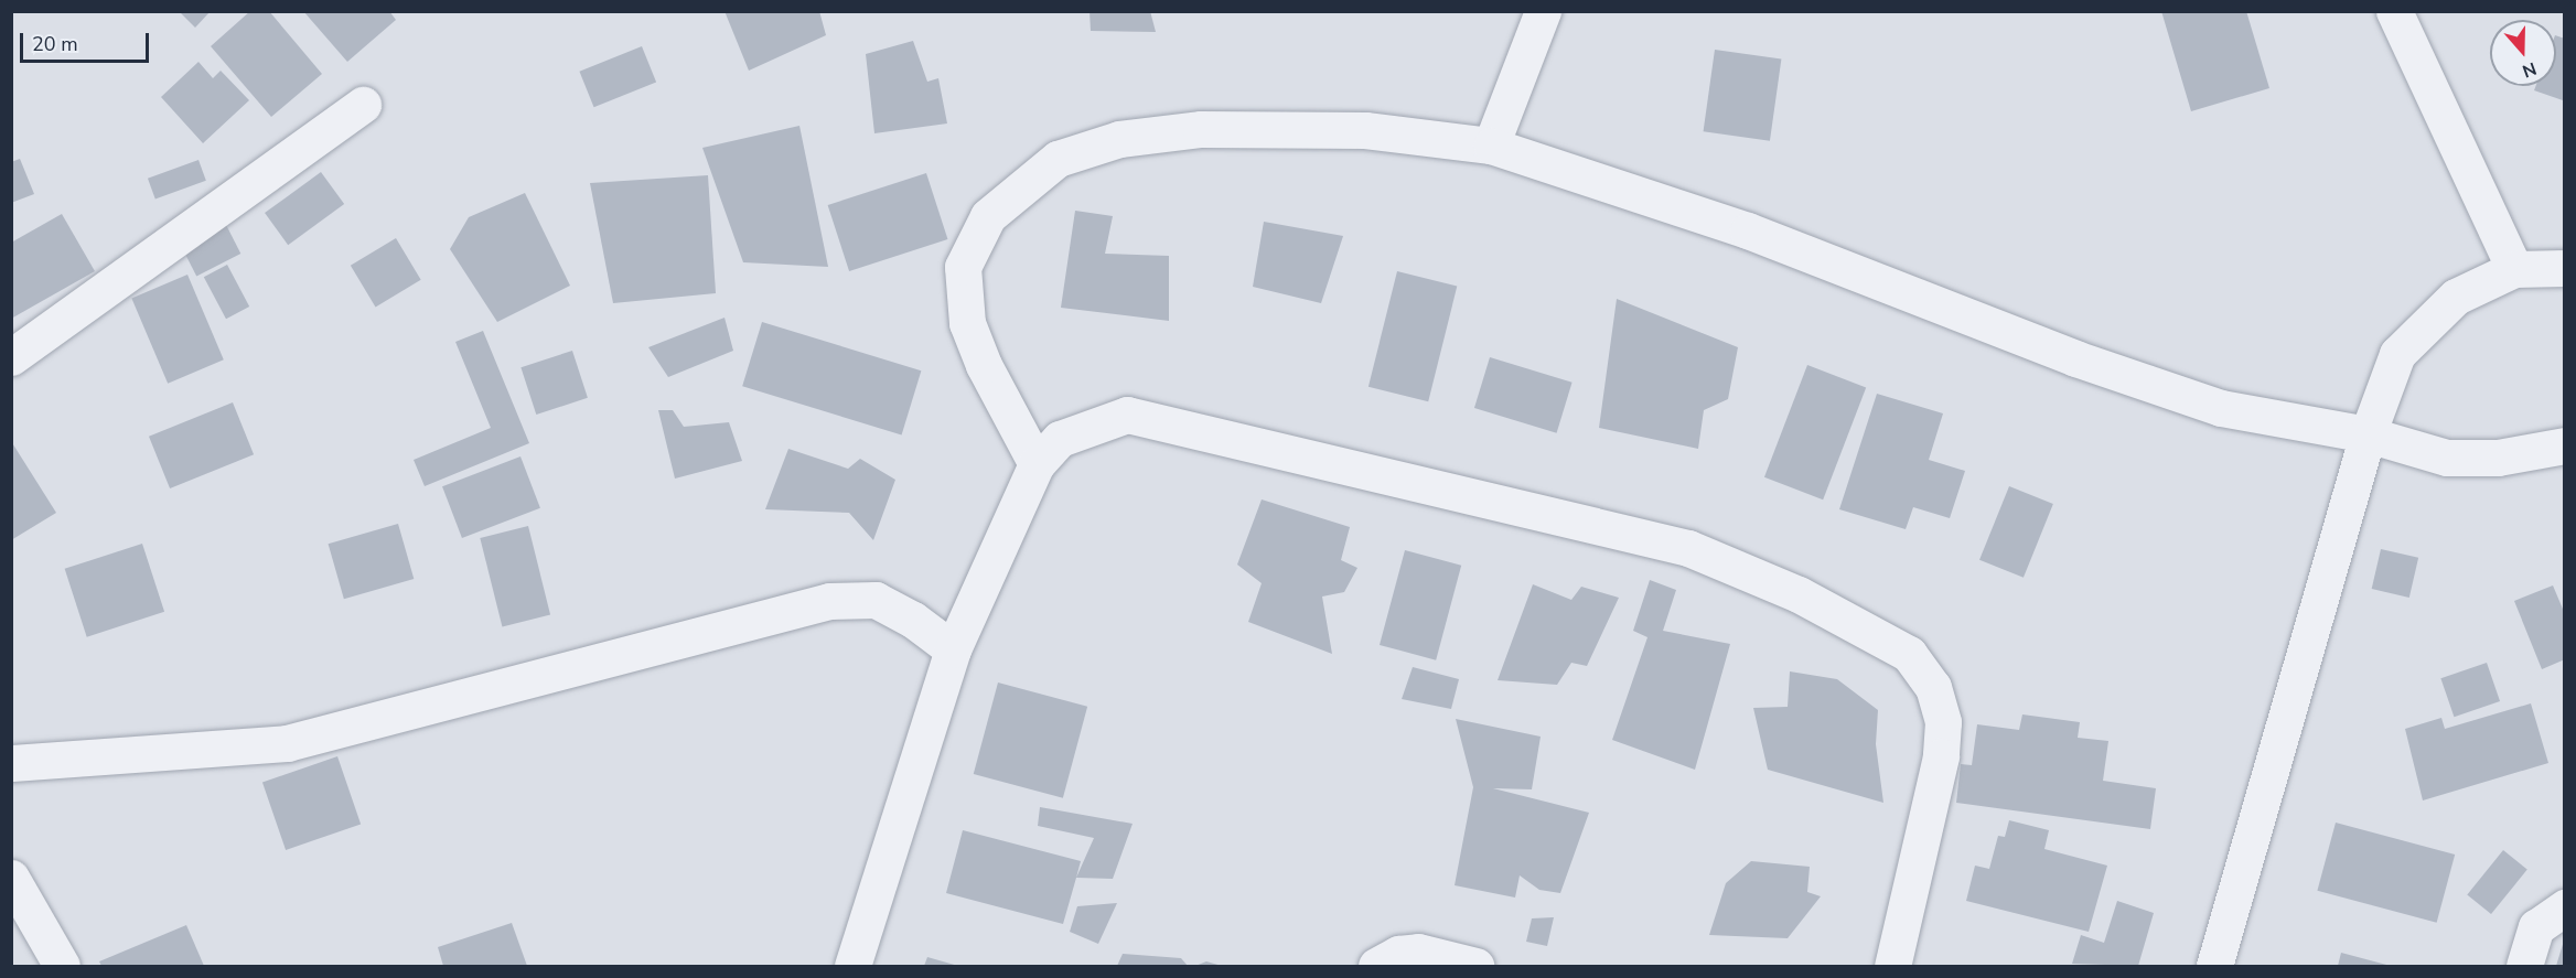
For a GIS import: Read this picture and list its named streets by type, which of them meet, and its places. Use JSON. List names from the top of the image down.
{
  "scale_bar": "20 m",
  "north": "bottom"
}
